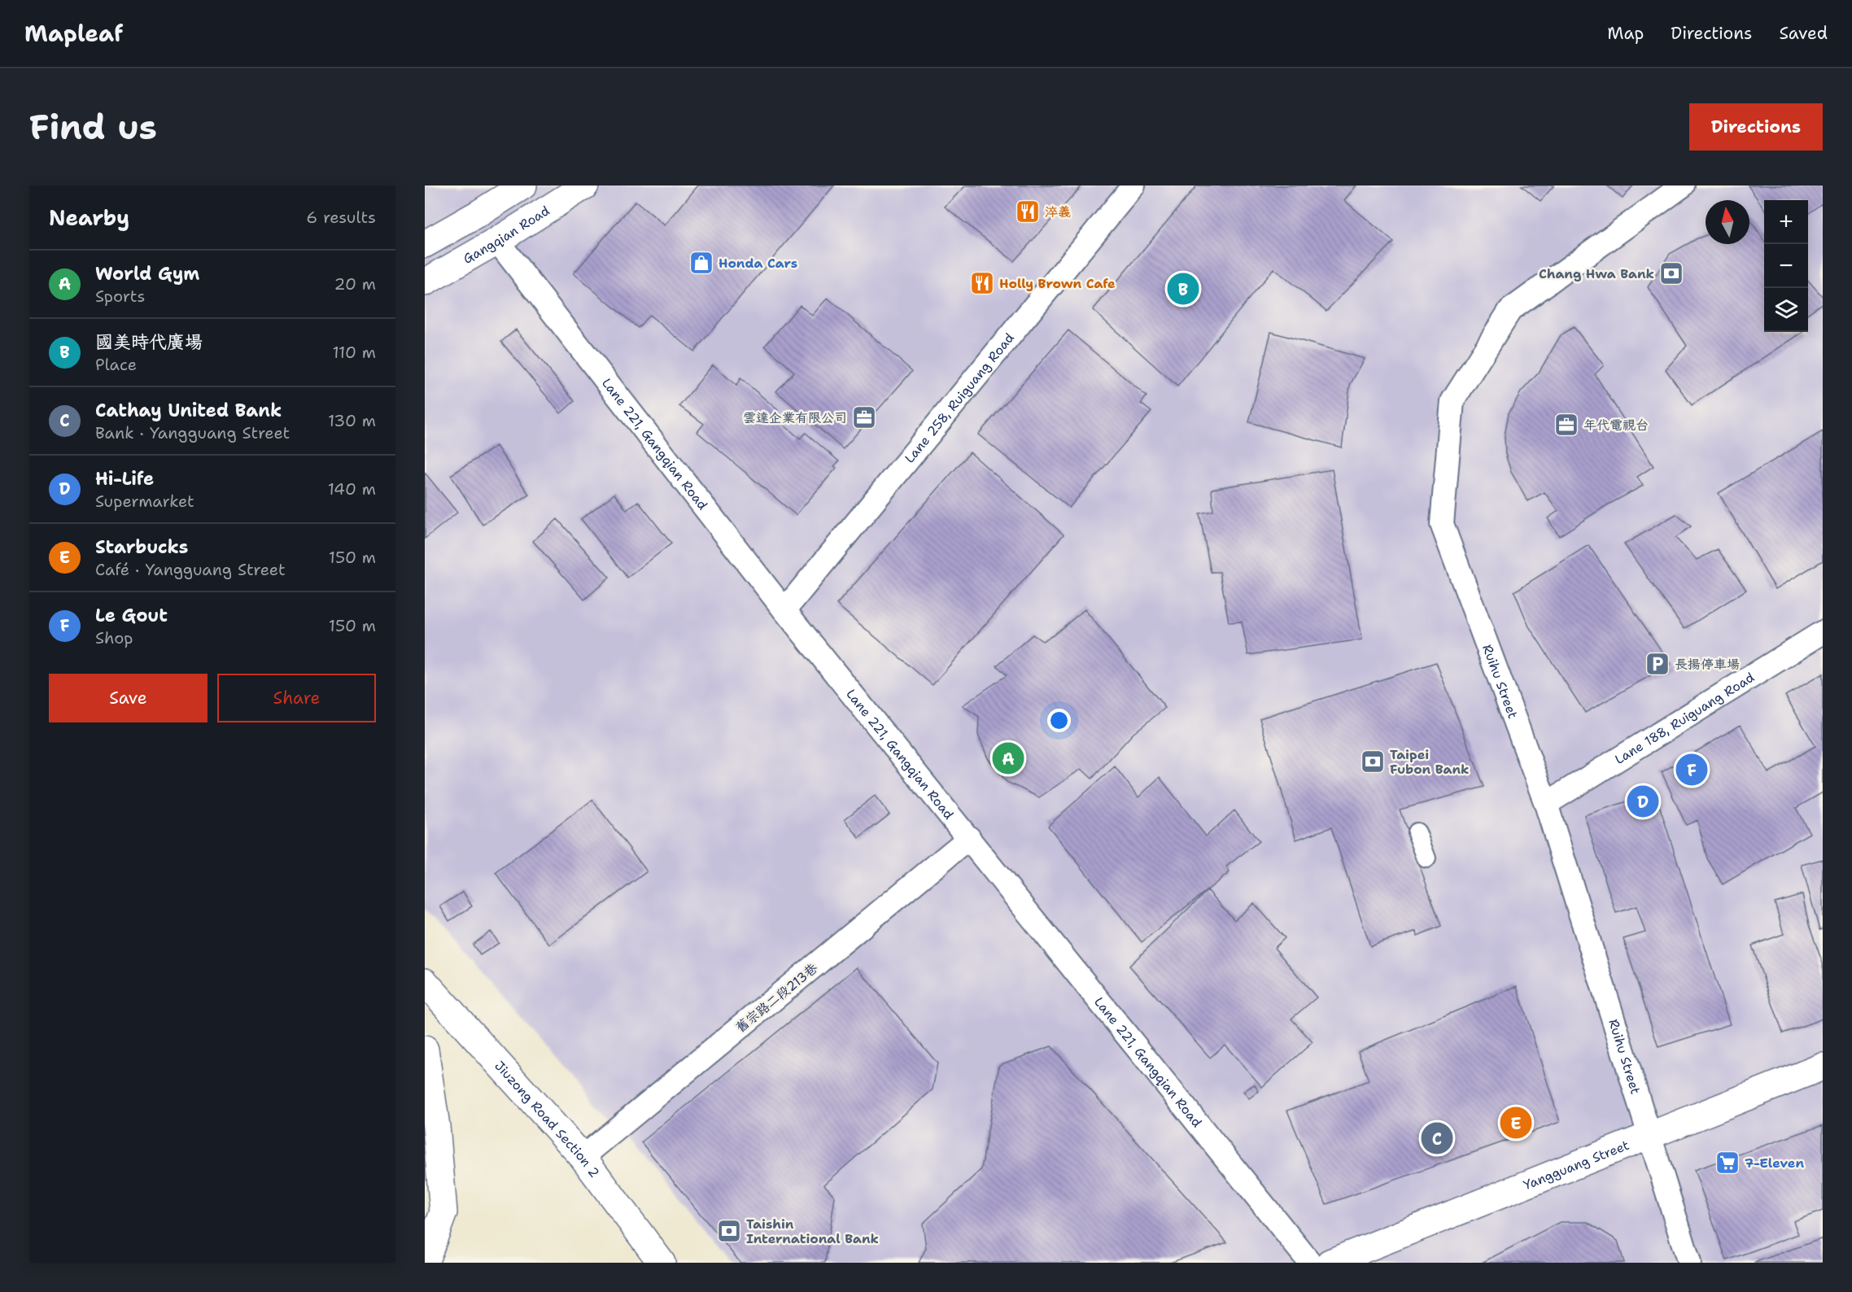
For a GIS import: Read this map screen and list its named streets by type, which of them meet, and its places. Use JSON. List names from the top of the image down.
{
  "streets": {
    "main road": ["Gangqian Road", "Jiuzong Road Section 2", "Yangguang Street"],
    "street": [
      "Lane 258, Ruiguang Road",
      "Lane 221, Gangqian Road",
      "Ruihu Street",
      "Lane 188, Ruiguang Road",
      "舊宗路二段213巷"
    ]
  },
  "crossings": [
    ["Gangqian Road", "Lane 221, Gangqian Road"],
    ["Lane 258, Ruiguang Road", "Lane 221, Gangqian Road"],
    ["Lane 221, Gangqian Road", "舊宗路二段213巷"],
    ["Ruihu Street", "Lane 188, Ruiguang Road"],
    ["Ruihu Street", "Yangguang Street"],
    ["舊宗路二段213巷", "Jiuzong Road Section 2"]
  ],
  "places": {
    "restaurant": ["淬義", "Holly Brown Cafe"],
    "shop": ["Honda Cars"],
    "bank": ["Chang Hwa Bank", "Taipei Fubon Bank", "Taishin International Bank"],
    "office": ["雲達企業有限公司", "年代電視台"],
    "parking": ["長揚停車場"],
    "supermarket": ["7-Eleven"]
  },
  "north": "top",
  "page": {
    "header": "Mapleaf",
    "nav": ["Map", "Directions", "Saved"],
    "buttons": [
      "Directions",
      ["Save", "Share"]
    ],
    "title": "Find us",
    "heading": ["Nearby", "6 results"],
    "map_buttons": ["+", "−"],
    "list": [
      {
        "mark": "A",
        "name": "World Gym",
        "note": "Sports",
        "value": "20 m"
      },
      {
        "mark": "B",
        "name": "國美時代廣場",
        "note": "Place",
        "value": "110 m"
      },
      {
        "mark": "C",
        "name": "Cathay United Bank",
        "note": "Bank · Yangguang Street",
        "value": "130 m"
      },
      {
        "mark": "D",
        "name": "Hi-Life",
        "note": "Supermarket",
        "value": "140 m"
      },
      {
        "mark": "E",
        "name": "Starbucks",
        "note": "Café · Yangguang Street",
        "value": "150 m"
      },
      {
        "mark": "F",
        "name": "Le Gout",
        "note": "Shop",
        "value": "150 m"
      }
    ],
    "pins": [
      "B",
      "A",
      "F",
      "D",
      "E",
      "C"
    ]
  }
}
